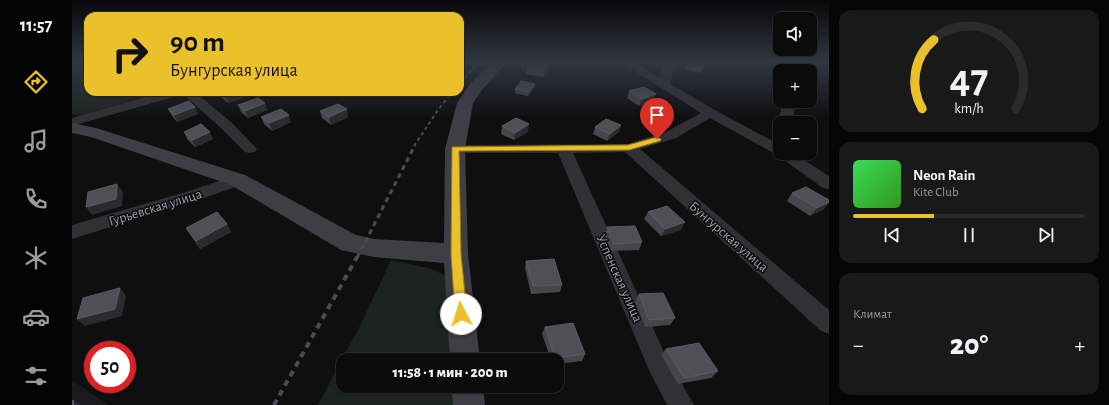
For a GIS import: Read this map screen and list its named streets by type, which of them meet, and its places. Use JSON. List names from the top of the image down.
{
  "streets": {
    "street": ["Гурьевская улица", "Бунгурская улица", "Успенская улица"]
  },
  "page": {
    "tabs": "11:57",
    "map_buttons": ["+", "−"],
    "turn": ["90 m", "Бунгурская улица"],
    "song": ["Neon Rain", "Kite Club"],
    "tile": "Климат",
    "heat": ["−", "20°", "+"],
    "limit": "50",
    "trip": "11:58 · 1 мин · 200 m",
    "gauge": ["47", "km/h"]
  }
}
